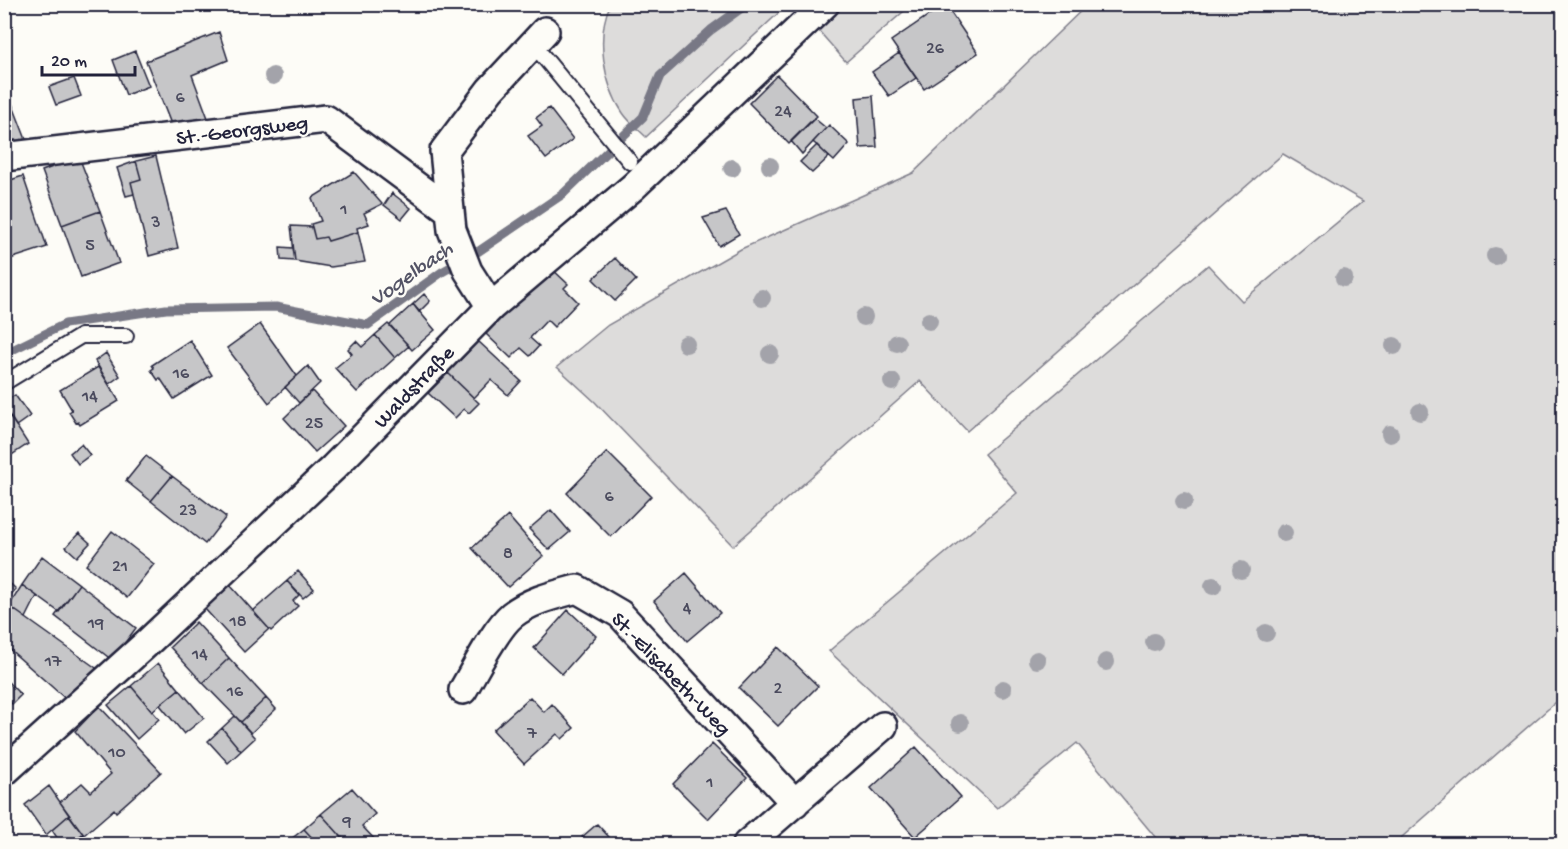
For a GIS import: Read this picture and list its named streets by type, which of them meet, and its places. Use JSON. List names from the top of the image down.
{
  "streets": {
    "street": ["St.-Georgsweg", "Waldstraße", "St.-Elisabeth-Weg"]
  },
  "water": ["Vogelbach"],
  "house_numbers": [
    "26",
    "6",
    "24",
    "1",
    "3",
    "5",
    "16",
    "14",
    "25",
    "6",
    "23",
    "8",
    "21",
    "4",
    "18",
    "19",
    "14",
    "17",
    "2",
    "16",
    "7",
    "10",
    "1",
    "9"
  ],
  "scale_bar": "20 m"
}
